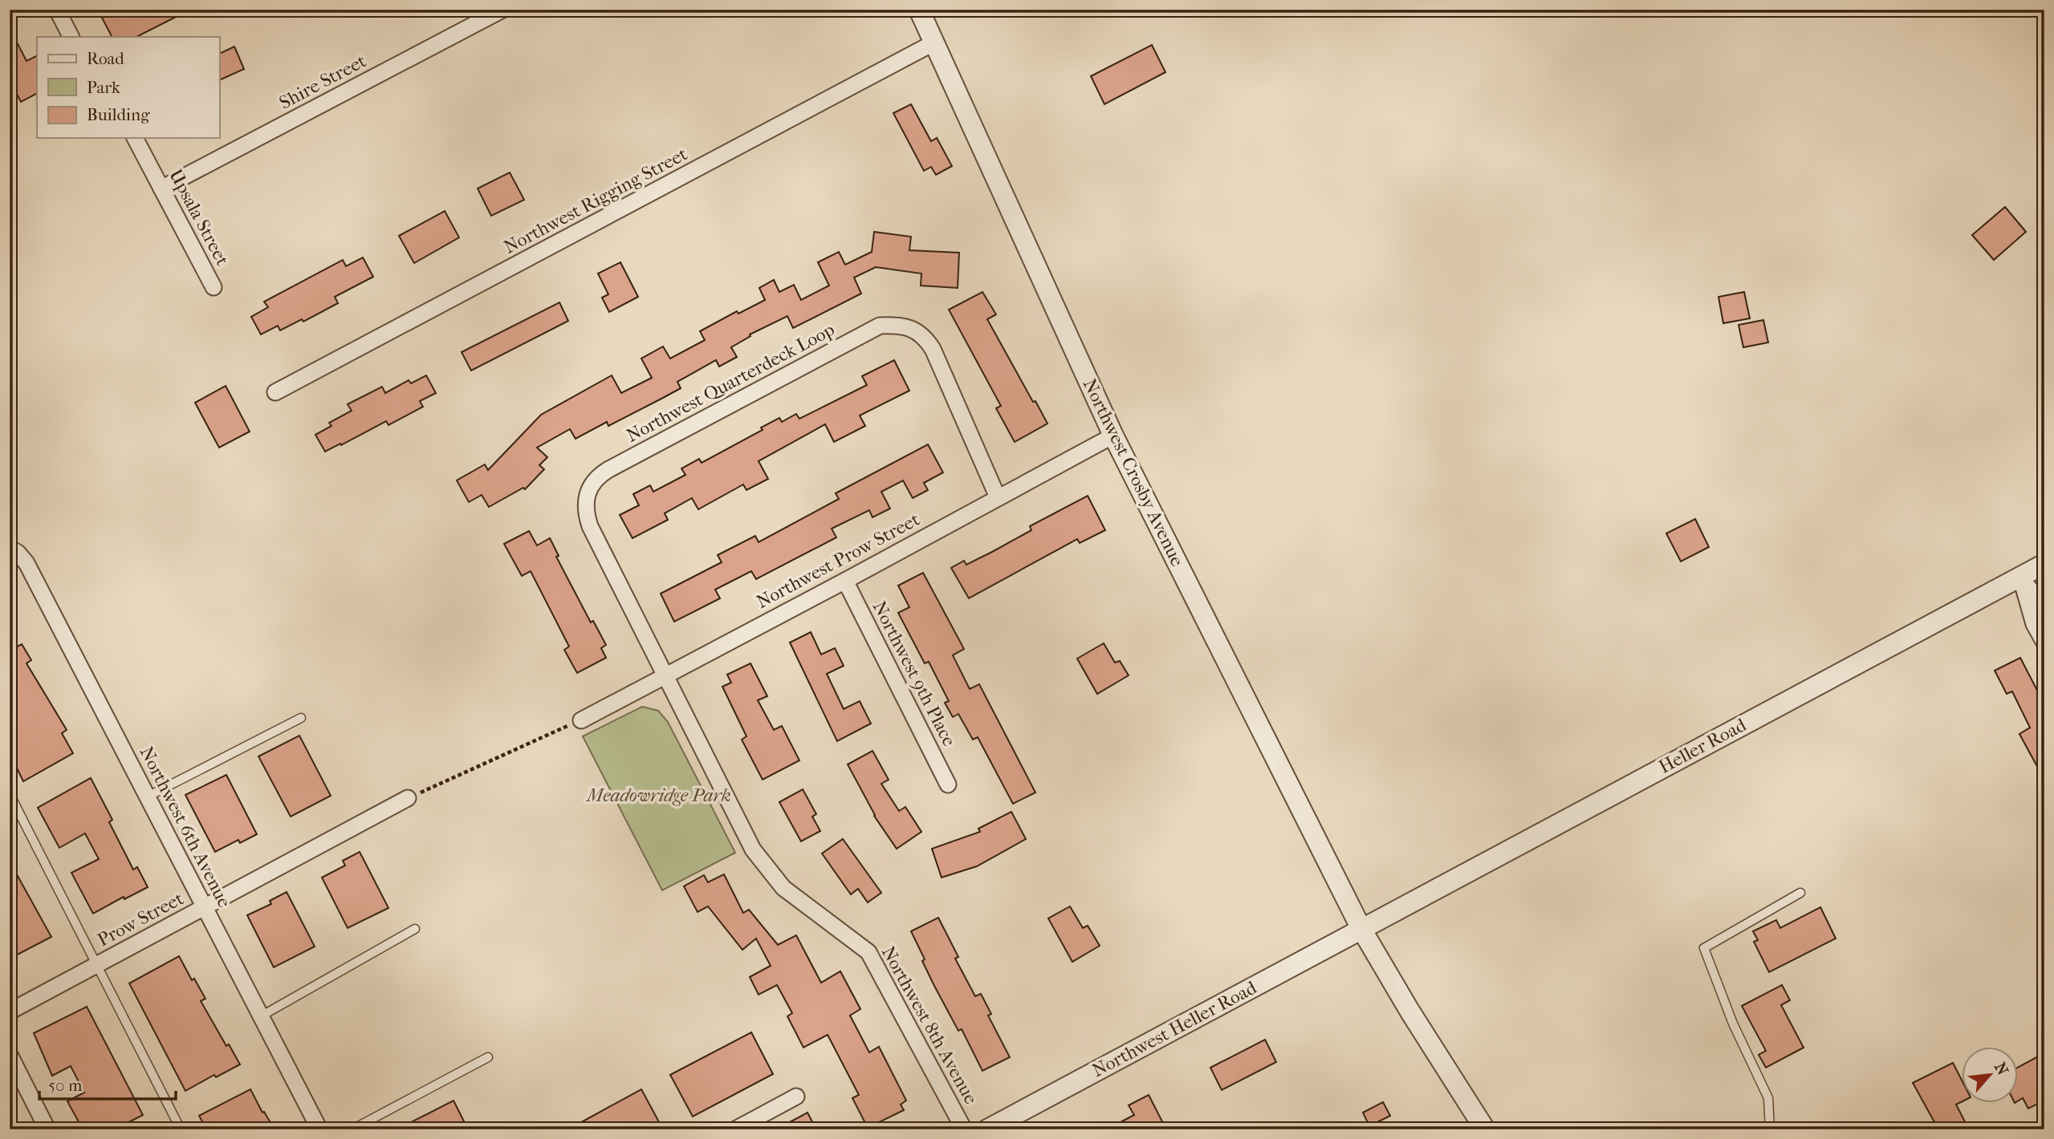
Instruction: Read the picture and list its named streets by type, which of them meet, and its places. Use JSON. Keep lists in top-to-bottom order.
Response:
{
  "streets": {
    "street": [
      "Shire Street",
      "Northwest Rigging Street",
      "Upsala Street",
      "Northwest Quarterdeck Loop",
      "Northwest Crosby Avenue",
      "Northwest Prow Street",
      "Northwest 9th Place",
      "Heller Road",
      "Northwest 6th Avenue",
      "Prow Street",
      "Northwest 8th Avenue",
      "Northwest Heller Road"
    ]
  },
  "crossings": [
    ["Shire Street", "Upsala Street"],
    ["Northwest Rigging Street", "Northwest Crosby Avenue"],
    ["Northwest Quarterdeck Loop", "Northwest Prow Street"],
    ["Northwest Quarterdeck Loop", "Northwest 8th Avenue"],
    ["Northwest Crosby Avenue", "Northwest Prow Street"],
    ["Northwest Crosby Avenue", "Heller Road"],
    ["Northwest Crosby Avenue", "Northwest Heller Road"],
    ["Northwest Prow Street", "Northwest 9th Place"],
    ["Northwest Prow Street", "Northwest 8th Avenue"],
    ["Heller Road", "Northwest Heller Road"],
    ["Northwest 6th Avenue", "Prow Street"]
  ],
  "parks": ["Meadowridge Park"],
  "legend": ["Road", "Park", "Building"],
  "scale_bar": "50 m",
  "north": "top right"
}
